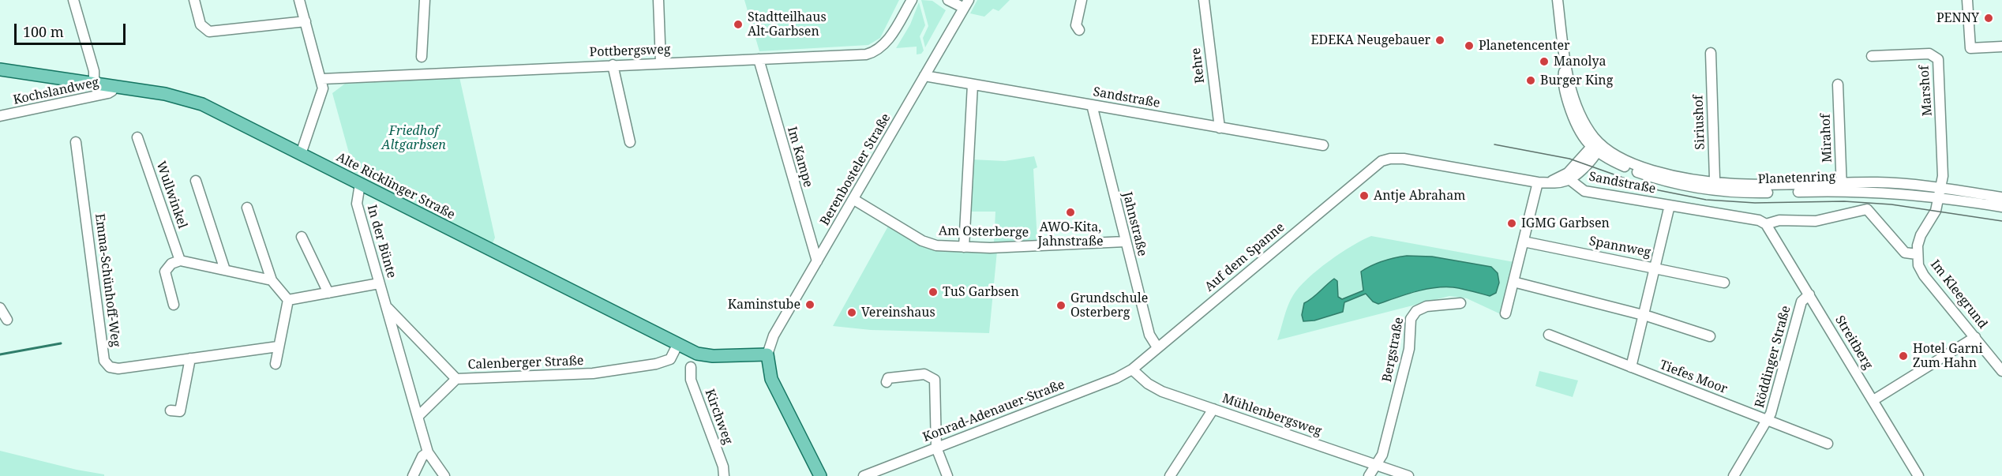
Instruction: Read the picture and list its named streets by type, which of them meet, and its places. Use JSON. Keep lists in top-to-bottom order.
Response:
{
  "streets": {
    "main road": ["Alte Ricklinger Straße"],
    "street": [
      "Pottbergsweg",
      "Rehre",
      "Marshof",
      "Kochslandweg",
      "Sandstraße",
      "Siriushof",
      "Mirahof",
      "Im Kampe",
      "Berenbosteler Straße",
      "Planetenring",
      "Wullwinkel",
      "Jahnstraße",
      "Am Osterberge",
      "In der Bünte",
      "Spannweg",
      "Auf dem Spanne",
      "Emma-Schünhoff-Weg",
      "Im Kleegrund",
      "Streitberg",
      "Bergstraße",
      "Röddinger Straße",
      "Calenberger Straße",
      "Tiefes Moor",
      "Konrad-Adenauer-Straße",
      "Mühlenbergsweg",
      "Kirchweg"
    ]
  },
  "crossings": [
    ["Pottbergsweg", "Im Kampe"],
    ["Rehre", "Sandstraße"],
    ["Marshof", "Planetenring"],
    ["Marshof", "Im Kleegrund"],
    ["Kochslandweg", "Alte Ricklinger Straße"],
    ["Sandstraße", "Berenbosteler Straße"],
    ["Sandstraße", "Jahnstraße"],
    ["Sandstraße", "Spannweg"],
    ["Sandstraße", "Auf dem Spanne"],
    ["Sandstraße", "Im Kleegrund"],
    ["Sandstraße", "Streitberg"],
    ["Siriushof", "Planetenring"],
    ["Mirahof", "Planetenring"],
    ["Im Kampe", "Berenbosteler Straße"],
    ["Berenbosteler Straße", "Alte Ricklinger Straße"],
    ["Berenbosteler Straße", "Am Osterberge"],
    ["Planetenring", "Im Kleegrund"],
    ["Alte Ricklinger Straße", "In der Bünte"],
    ["Alte Ricklinger Straße", "Calenberger Straße"],
    ["Jahnstraße", "Am Osterberge"],
    ["Jahnstraße", "Auf dem Spanne"],
    ["In der Bünte", "Calenberger Straße"],
    ["Spannweg", "Tiefes Moor"],
    ["Auf dem Spanne", "Konrad-Adenauer-Straße"],
    ["Auf dem Spanne", "Mühlenbergsweg"],
    ["Streitberg", "Röddinger Straße"],
    ["Bergstraße", "Mühlenbergsweg"],
    ["Röddinger Straße", "Tiefes Moor"],
    ["Konrad-Adenauer-Straße", "Mühlenbergsweg"]
  ],
  "parks": ["Friedhof Altgarbsen"],
  "places": [
    "PENNY",
    "Stadtteilhaus Alt-Garbsen",
    "EDEKA Neugebauer",
    "Planetencenter",
    "Manolya",
    "Burger King",
    "Antje Abraham",
    "AWO-Kita, Jahnstraße",
    "IGMG Garbsen",
    "TuS Garbsen",
    "Kaminstube",
    "Grundschule Osterberg",
    "Vereinshaus",
    "Hotel Garni Zum Hahn"
  ],
  "scale_bar": "100 m"
}
